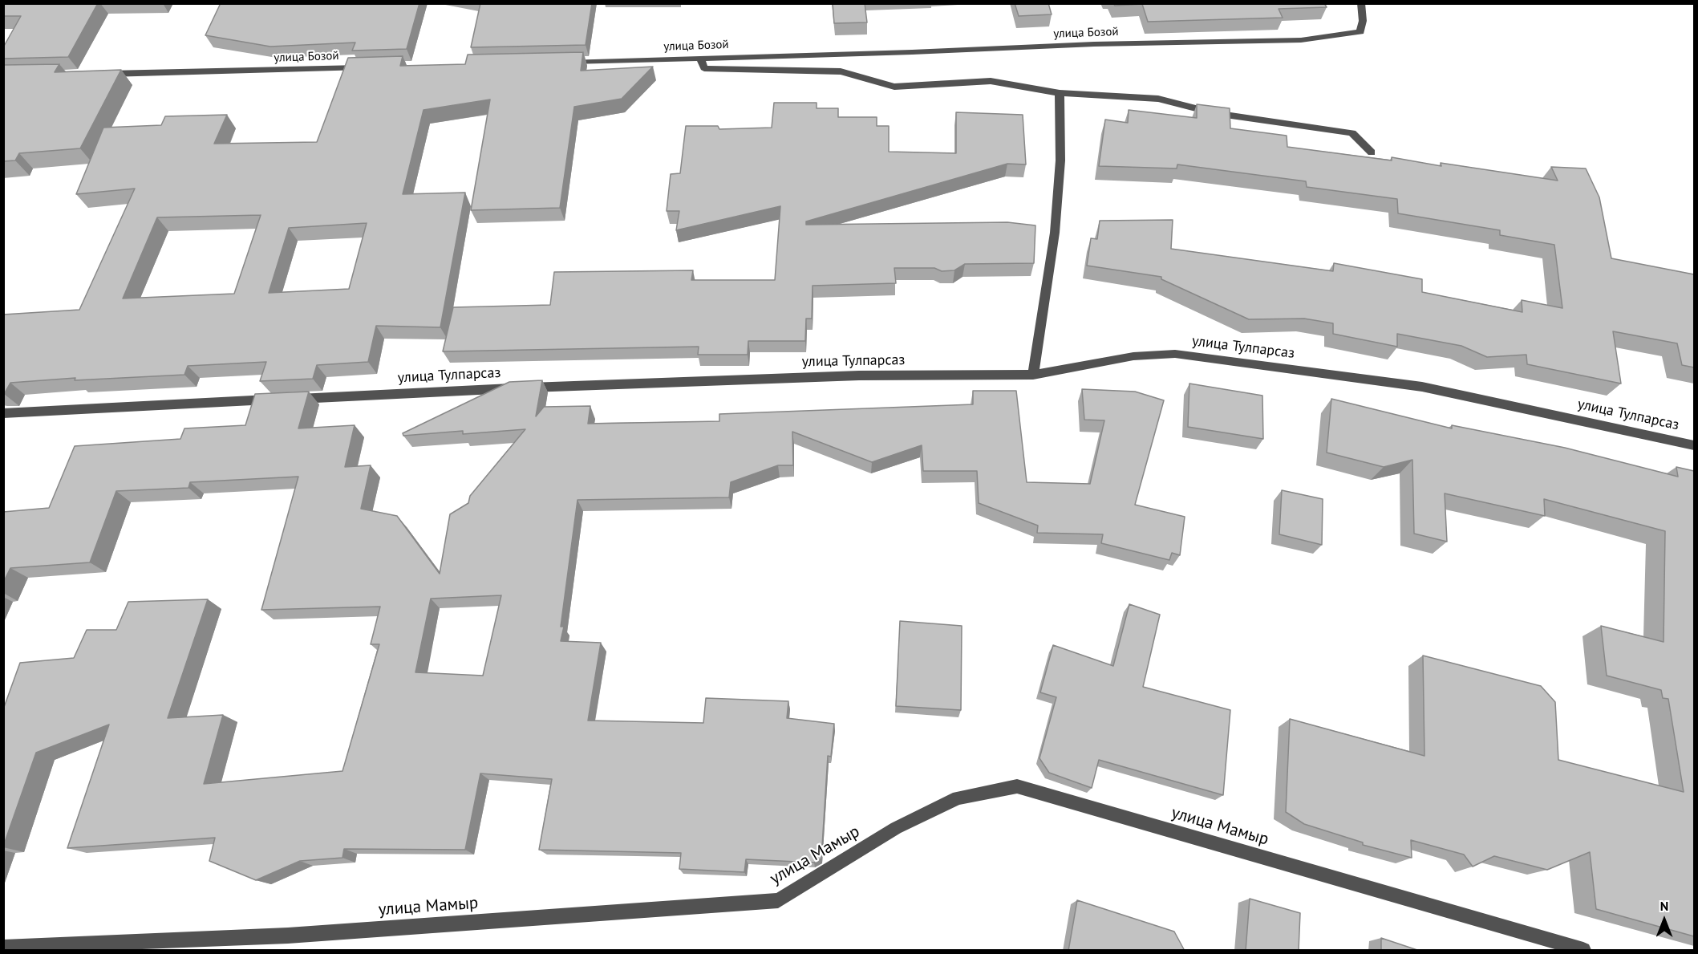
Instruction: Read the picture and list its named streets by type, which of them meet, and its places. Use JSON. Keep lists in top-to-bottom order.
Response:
{
  "streets": {
    "street": ["улица Бозой", "улица Тулпарсаз", "улица Мамыр"]
  },
  "north": "top"
}
